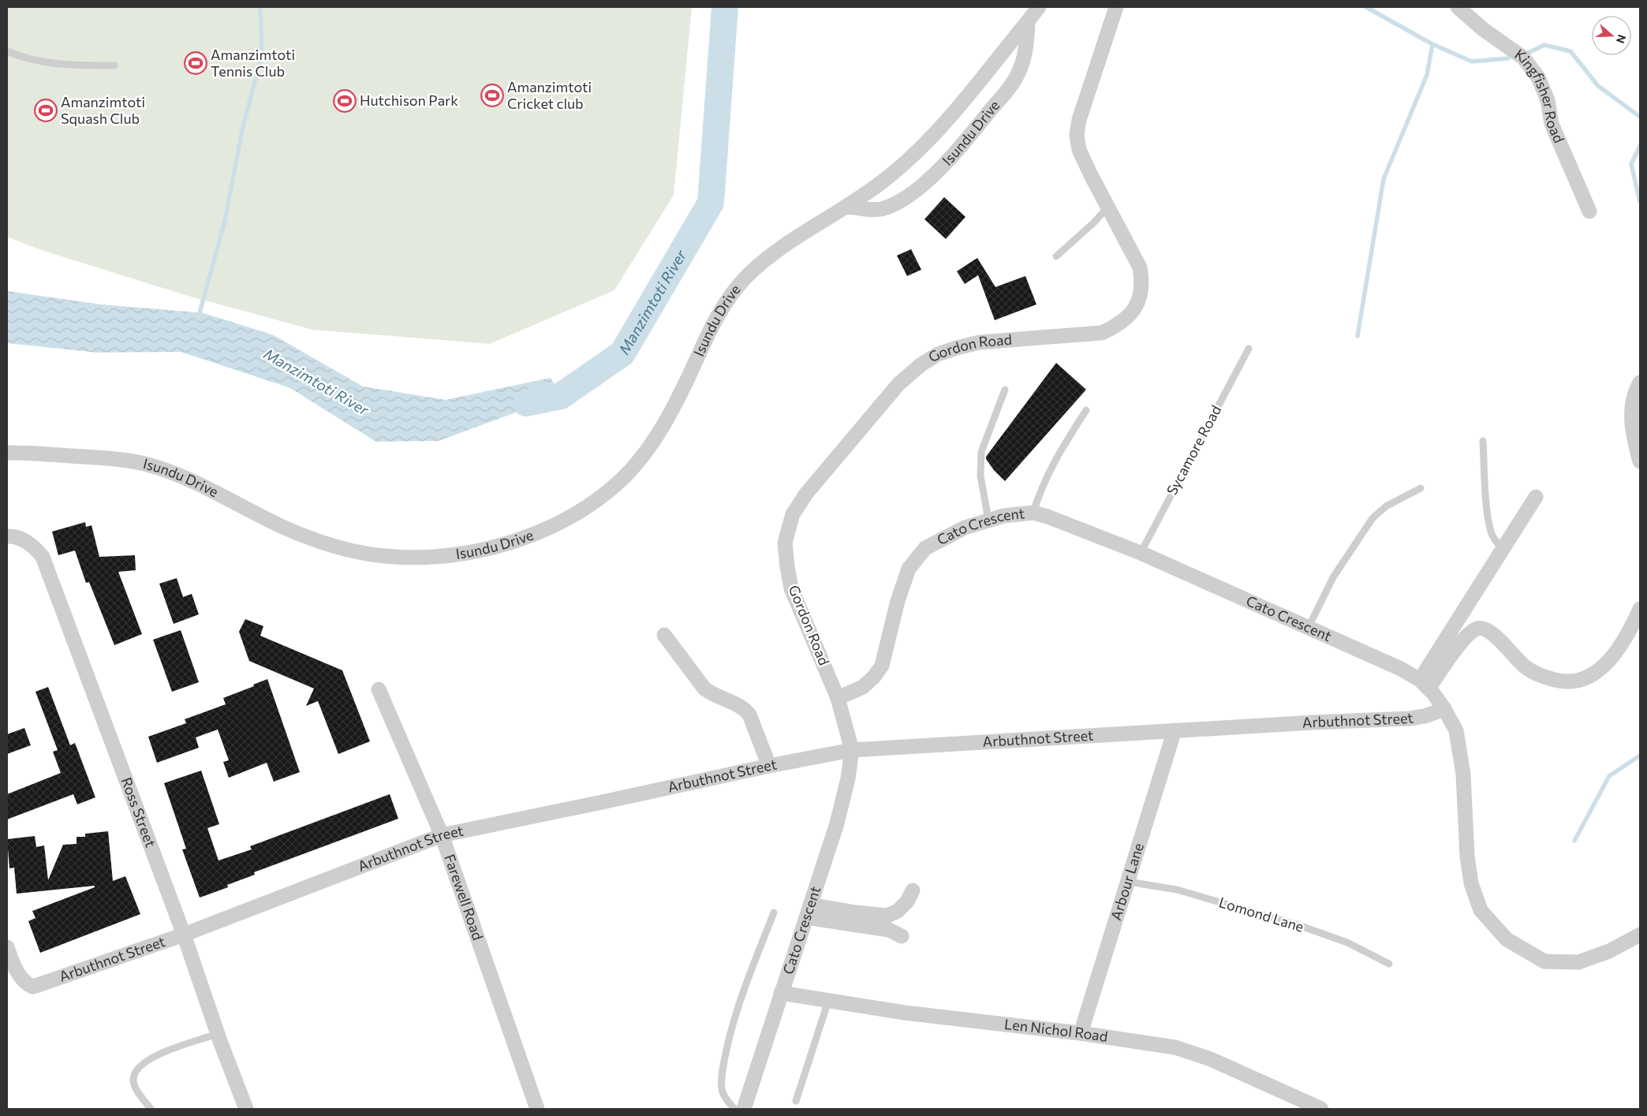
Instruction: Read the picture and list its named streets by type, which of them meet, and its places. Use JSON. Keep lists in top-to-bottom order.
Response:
{
  "streets": {
    "street": [
      "Kingfisher Road",
      "Isundu Drive",
      "Gordon Road",
      "Cato Crescent",
      "Arbuthnot Street",
      "Ross Street",
      "Arbour Lane",
      "Farewell Road",
      "Len Nichol Road"
    ],
    "lane": ["Sycamore Road", "Lomond Lane"]
  },
  "crossings": [
    ["Gordon Road", "Cato Crescent"],
    ["Gordon Road", "Arbuthnot Street"],
    ["Sycamore Road", "Cato Crescent"],
    ["Cato Crescent", "Arbuthnot Street"],
    ["Cato Crescent", "Len Nichol Road"],
    ["Arbuthnot Street", "Ross Street"],
    ["Arbuthnot Street", "Arbour Lane"],
    ["Arbuthnot Street", "Farewell Road"],
    ["Arbour Lane", "Lomond Lane"],
    ["Arbour Lane", "Len Nichol Road"]
  ],
  "water": ["Manzimtoti River"],
  "places": {
    "sports": [
      "Amanzimtoti Tennis Club",
      "Amanzimtoti Cricket club",
      "Hutchison Park",
      "Amanzimtoti Squash Club"
    ]
  },
  "north": "right"
}
